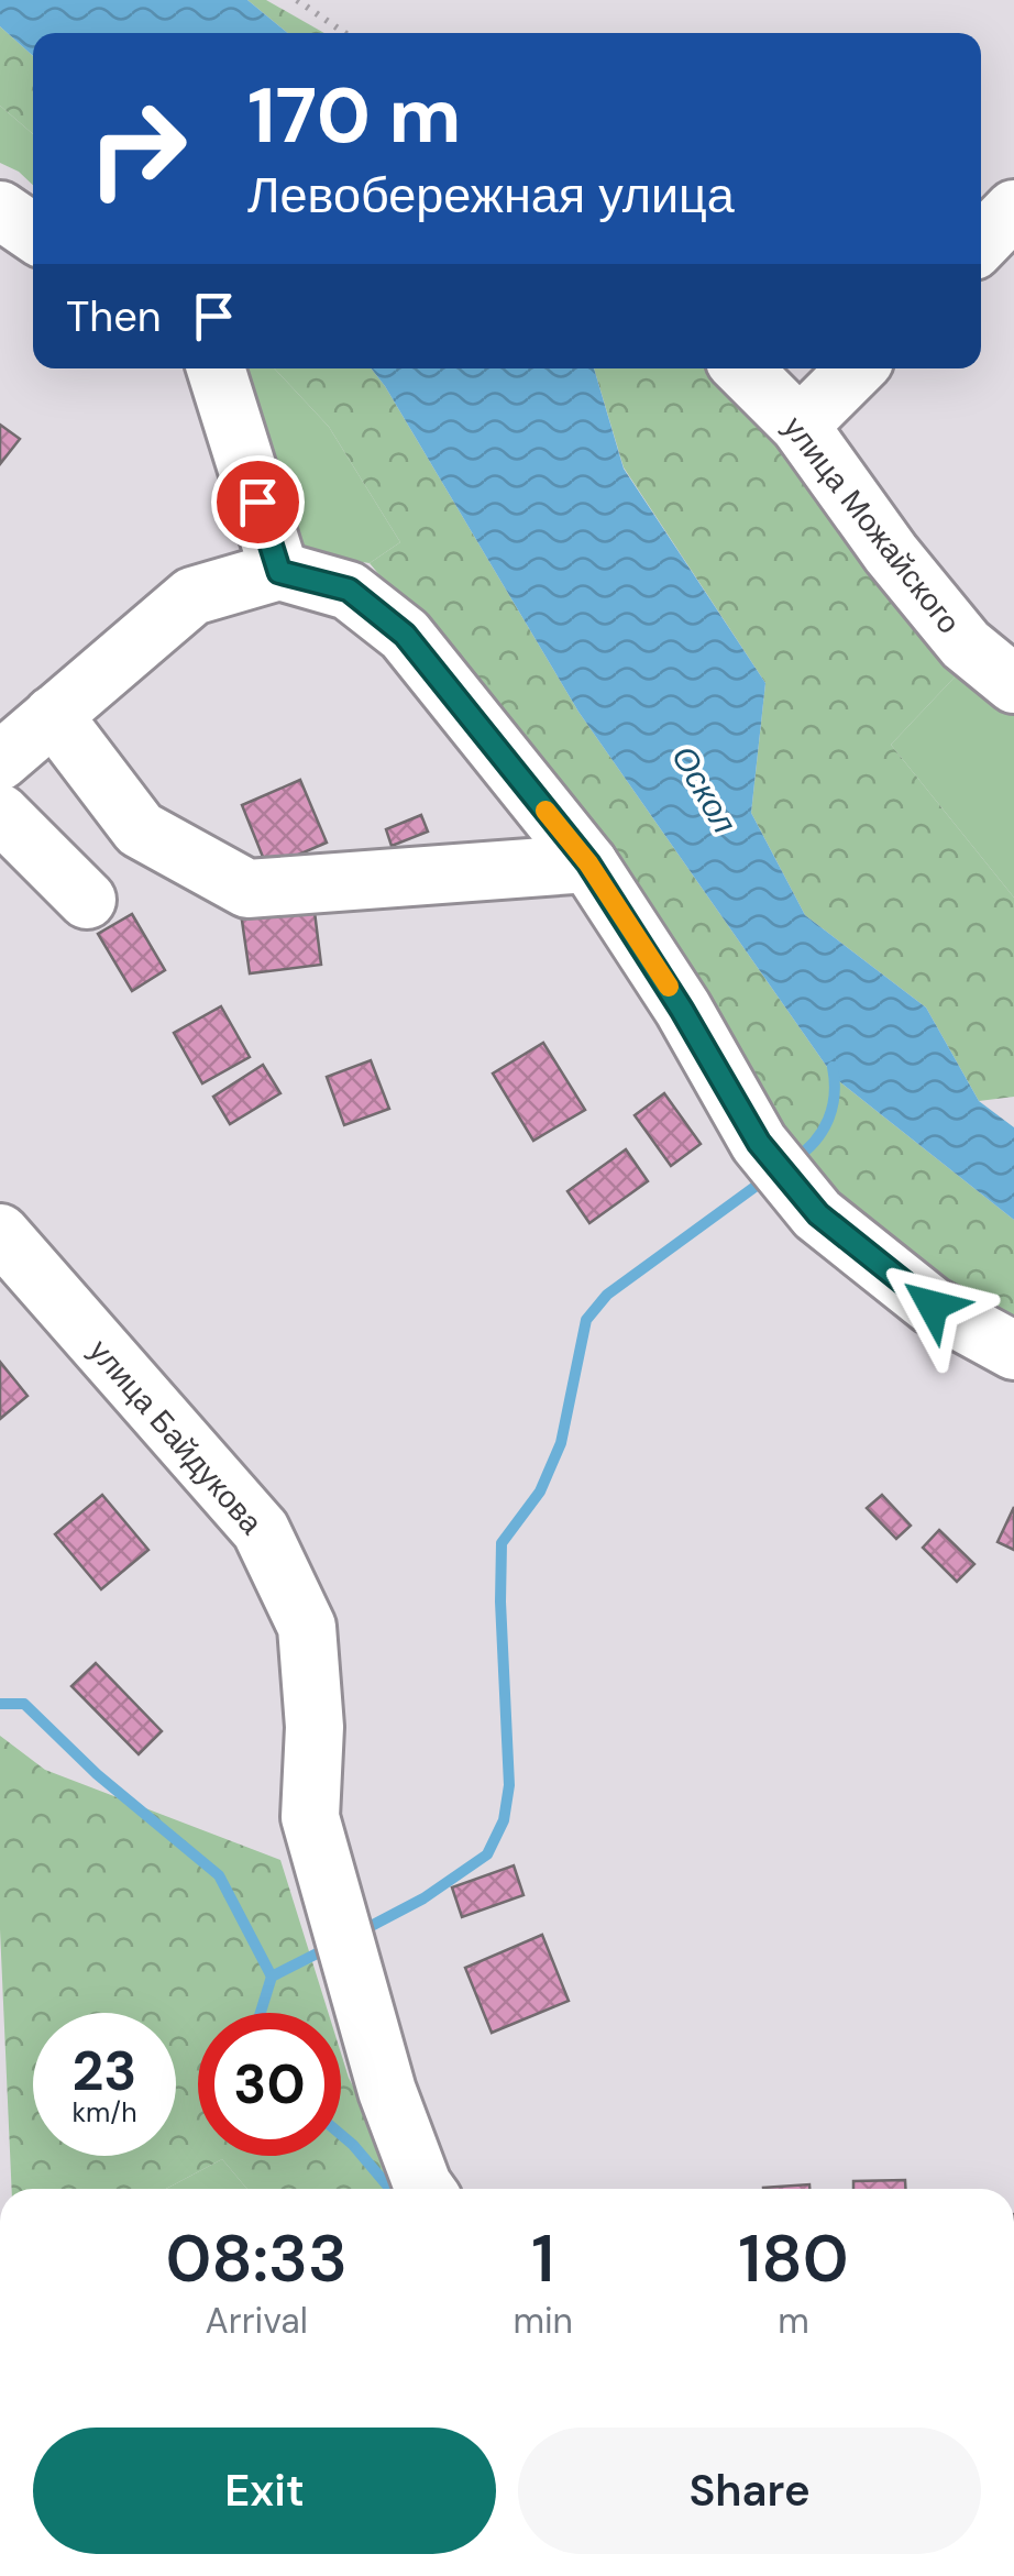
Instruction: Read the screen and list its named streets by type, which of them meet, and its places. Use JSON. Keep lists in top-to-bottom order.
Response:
{
  "streets": {
    "street": ["улица Можайского", "улица Байдукова"]
  },
  "water": ["Оскол"],
  "page": {
    "turn": ["170 m", "Левобережная улица"],
    "then": "Then",
    "speed": "23 km/h",
    "limit": "30",
    "eta": [
      "08:33",
      "Arrival",
      "1",
      "min",
      "180",
      "m"
    ],
    "buttons": ["Exit", "Share"]
  }
}
